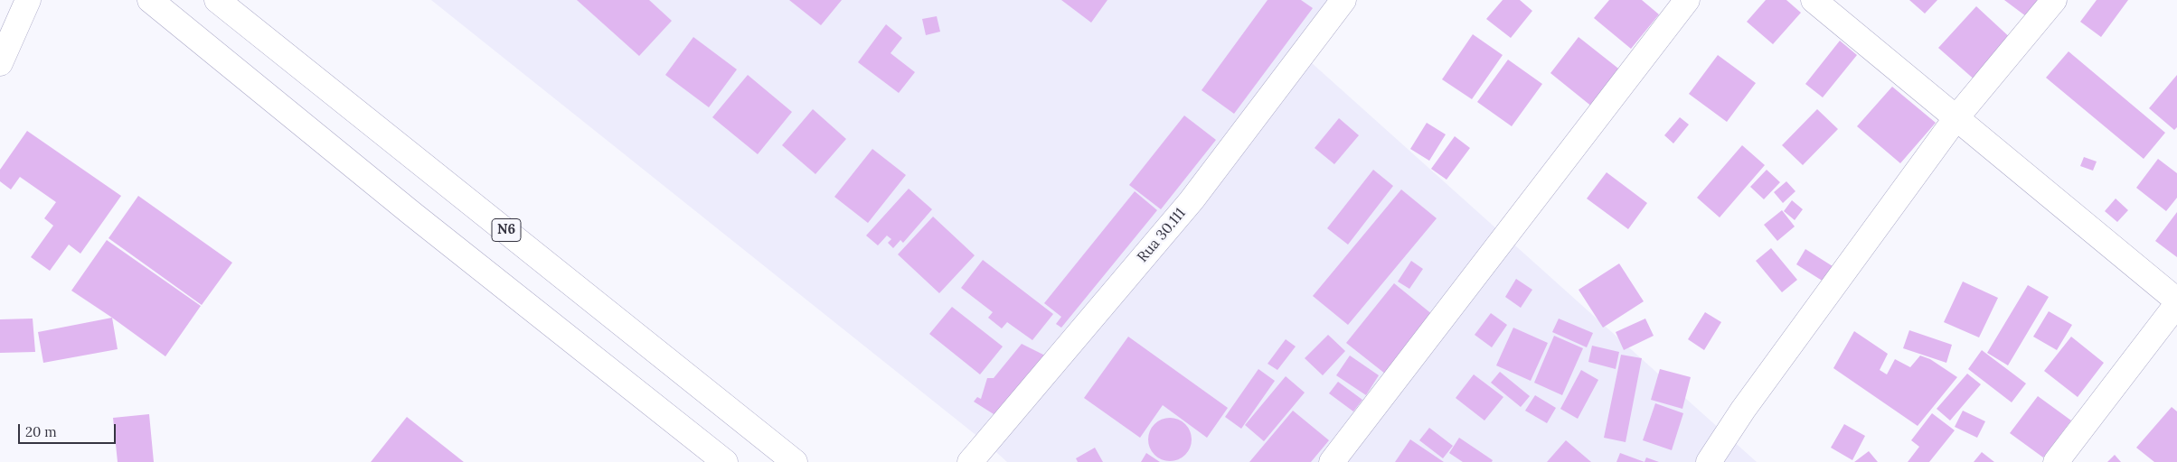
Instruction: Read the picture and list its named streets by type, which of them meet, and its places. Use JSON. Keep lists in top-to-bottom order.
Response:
{
  "streets": {
    "main road": ["N6", "Rua 30.111"]
  },
  "scale_bar": "20 m"
}
